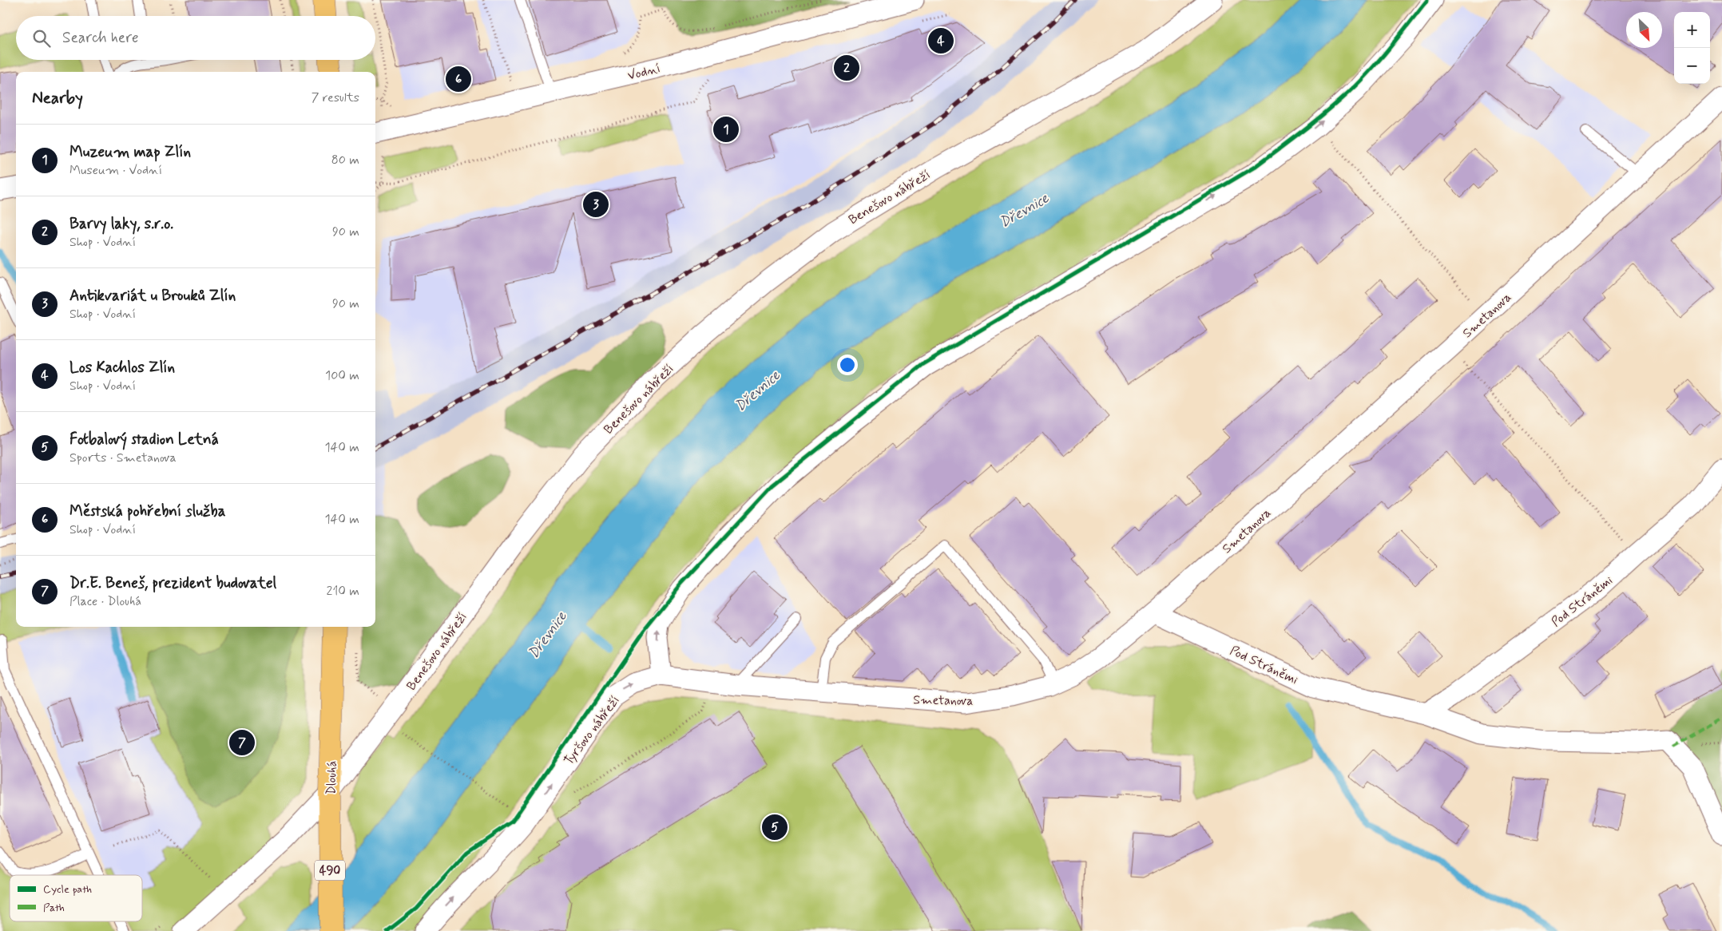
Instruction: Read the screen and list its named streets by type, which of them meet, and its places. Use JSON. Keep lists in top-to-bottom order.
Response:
{
  "streets": {
    "main road": ["Dlouhá", "490"],
    "street": [
      "Vodní",
      "Benešovo nábřeží",
      "Smetanova",
      "Pod Stráněmi",
      "Tyršovo nábřeží"
    ]
  },
  "crossings": [
    ["Benešovo nábřeží", "Dlouhá"],
    ["Smetanova", "Pod Stráněmi"],
    ["Smetanova", "Tyršovo nábřeží"]
  ],
  "one_way": ["Tyršovo nábřeží"],
  "water": ["Dřevnice"],
  "legend": ["Cycle path", "Path"],
  "north": "bottom right",
  "page": {
    "map_buttons": ["+", "−"],
    "search": "Search here",
    "pins": [
      "4",
      "2",
      "6",
      "1",
      "3",
      "7",
      "5"
    ],
    "heading": ["Nearby", "7 results"],
    "list": [
      {
        "mark": "1",
        "name": "Muzeum map Zlín",
        "note": "Museum · Vodní",
        "value": "80 m"
      },
      {
        "mark": "2",
        "name": "Barvy laky, s.r.o.",
        "note": "Shop · Vodní",
        "value": "90 m"
      },
      {
        "mark": "3",
        "name": "Antikvariát u Brouků Zlín",
        "note": "Shop · Vodní",
        "value": "90 m"
      },
      {
        "mark": "4",
        "name": "Los Kachlos Zlín",
        "note": "Shop · Vodní",
        "value": "100 m"
      },
      {
        "mark": "5",
        "name": "Fotbalový stadion Letná",
        "note": "Sports · Smetanova",
        "value": "140 m"
      },
      {
        "mark": "6",
        "name": "Městská pohřební služba",
        "note": "Shop · Vodní",
        "value": "140 m"
      },
      {
        "mark": "7",
        "name": "Dr.E. Beneš, prezident budovatel",
        "note": "Place · Dlouhá",
        "value": "210 m"
      }
    ]
  }
}
